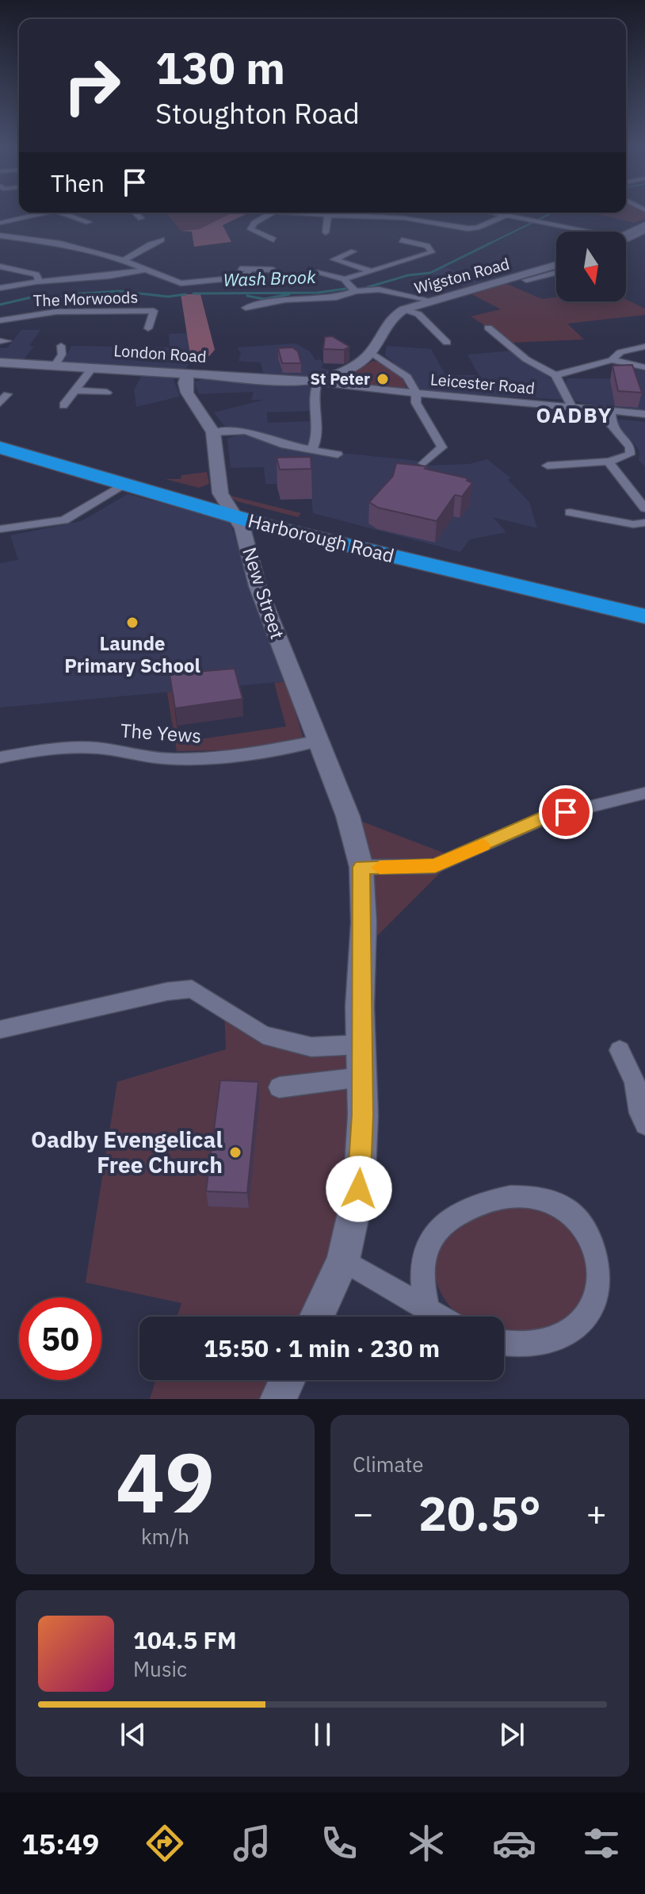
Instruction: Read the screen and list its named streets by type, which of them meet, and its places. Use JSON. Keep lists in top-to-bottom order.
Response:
{
  "streets": {
    "highway": ["Harborough Road"],
    "main road": ["Wigston Road", "London Road", "New Street"],
    "street": ["The Morwoods", "Leicester Road", "The Yews"]
  },
  "crossings": [
    ["Wigston Road", "London Road"],
    ["Wigston Road", "Leicester Road"],
    ["London Road", "Leicester Road"],
    ["London Road", "New Street"],
    ["Harborough Road", "New Street"],
    ["New Street", "The Yews"]
  ],
  "districts": ["OADBY"],
  "water": ["Wash Brook"],
  "places": ["St Peter", "Launde Primary School", "Oadby Evengelical Free Church"],
  "north": "bottom",
  "page": {
    "turn": ["130 m", "Stoughton Road"],
    "then": "Then",
    "limit": "50",
    "trip": "15:50 · 1 min · 230 m",
    "tile": [
      ["49", "km/h"],
      "Climate"
    ],
    "heat": ["−", "20.5°", "+"],
    "song": ["104.5 FM", "Music"],
    "tabs": "15:49"
  }
}
